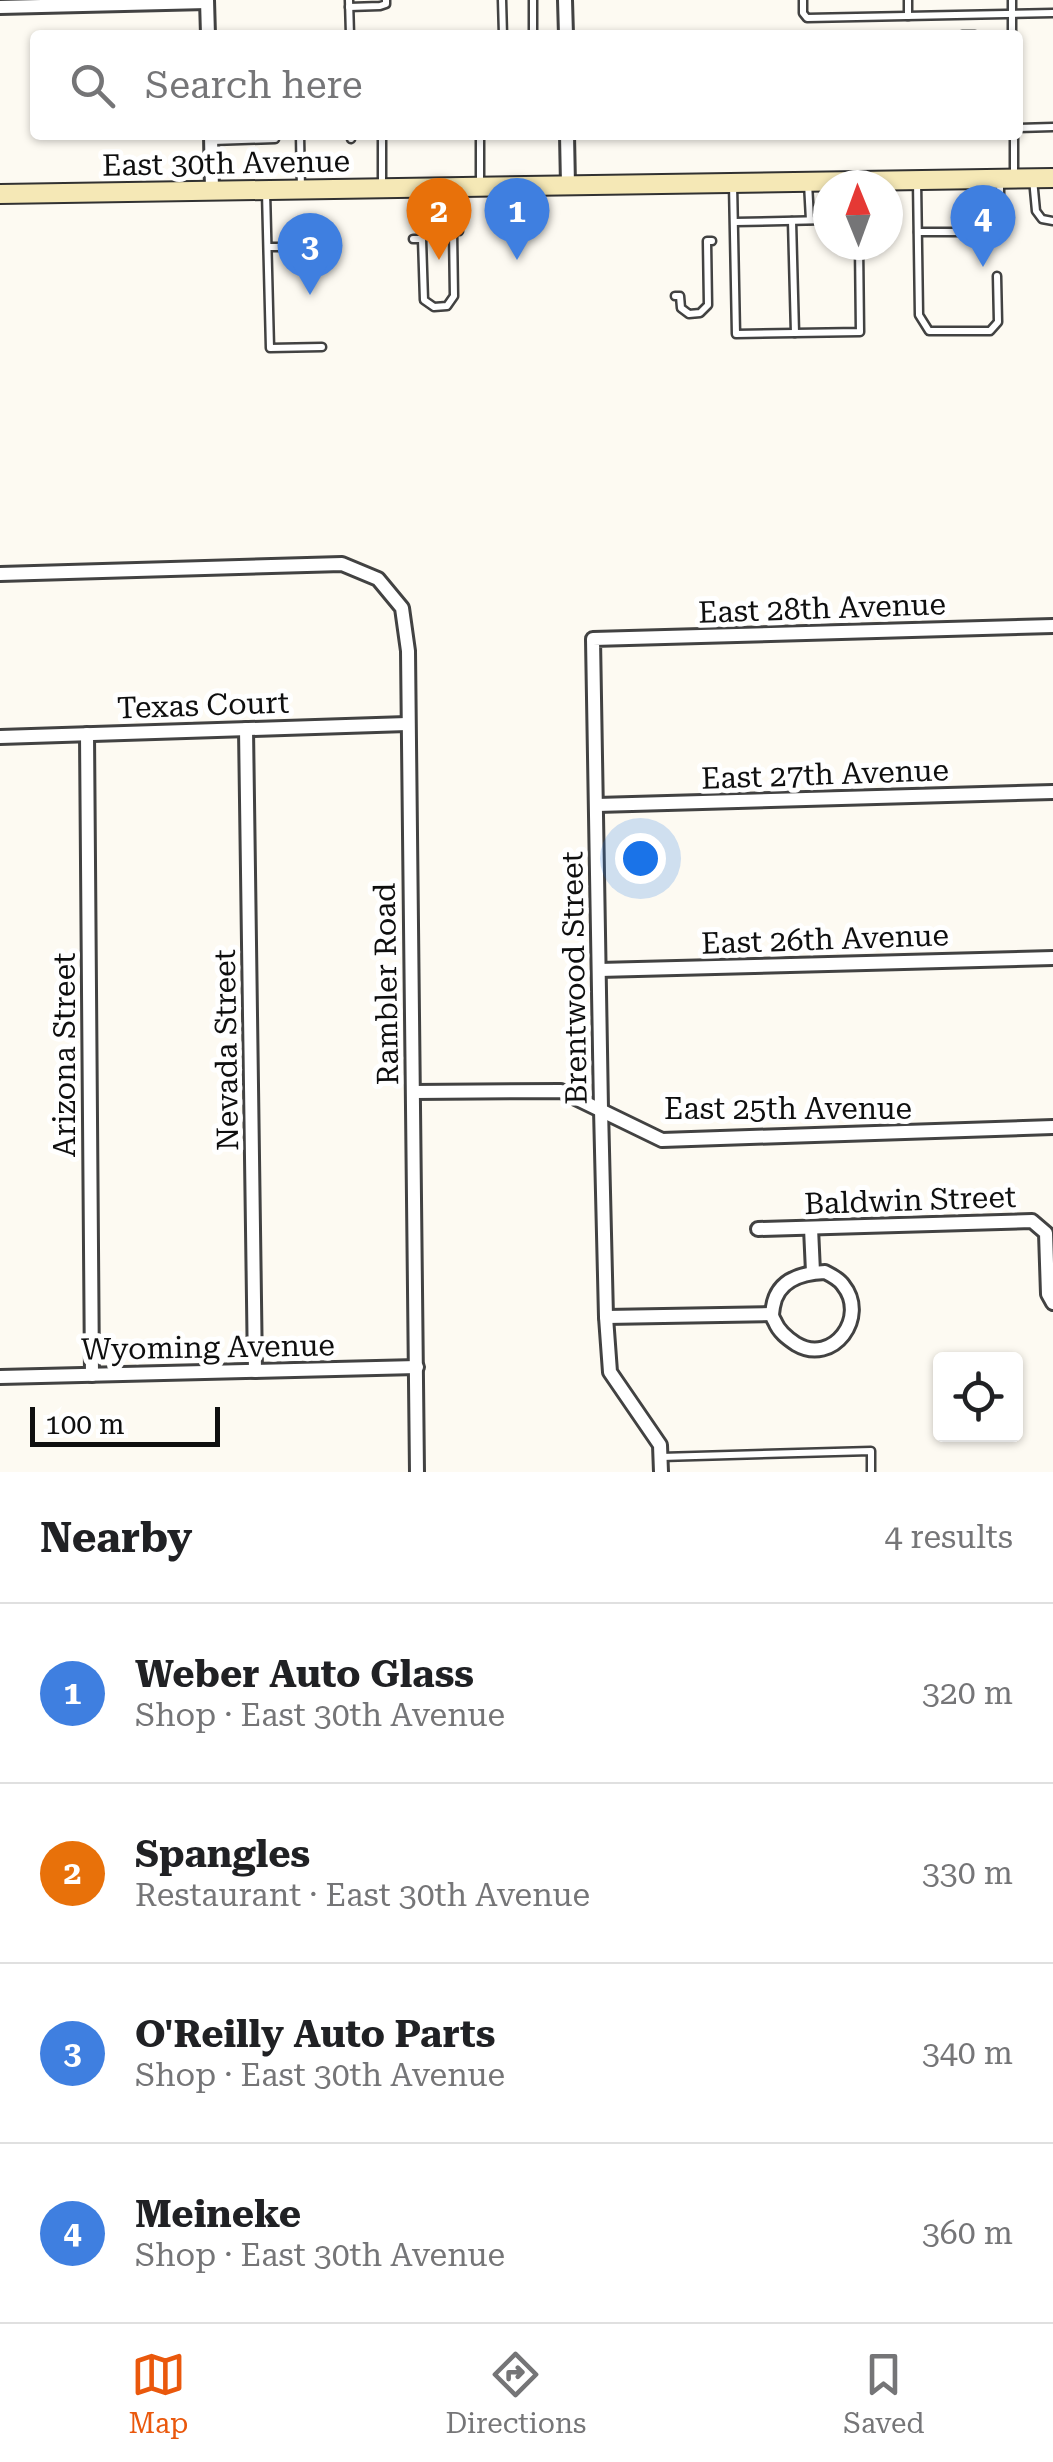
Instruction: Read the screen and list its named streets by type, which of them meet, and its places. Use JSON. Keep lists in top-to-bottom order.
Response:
{
  "streets": {
    "main road": ["East 30th Avenue"],
    "street": [
      "East 28th Avenue",
      "Texas Court",
      "East 27th Avenue",
      "East 26th Avenue",
      "Brentwood Street",
      "Rambler Road",
      "Nevada Street",
      "Arizona Street",
      "East 25th Avenue",
      "Baldwin Street",
      "Wyoming Avenue"
    ]
  },
  "crossings": [
    ["East 28th Avenue", "Brentwood Street"],
    ["Texas Court", "Rambler Road"],
    ["Texas Court", "Nevada Street"],
    ["Texas Court", "Arizona Street"],
    ["East 27th Avenue", "Brentwood Street"],
    ["East 26th Avenue", "Brentwood Street"],
    ["Brentwood Street", "East 25th Avenue"],
    ["Rambler Road", "East 25th Avenue"],
    ["Rambler Road", "Wyoming Avenue"],
    ["Nevada Street", "Wyoming Avenue"],
    ["Arizona Street", "Wyoming Avenue"]
  ],
  "scale_bar": "100 m",
  "north": "top",
  "page": {
    "search": "Search here",
    "pins": [
      "1",
      "2",
      "4",
      "3"
    ],
    "scale": "100 m",
    "heading": ["Nearby", "4 results"],
    "list": [
      {
        "mark": "1",
        "name": "Weber Auto Glass",
        "note": "Shop · East 30th Avenue",
        "value": "320 m"
      },
      {
        "mark": "2",
        "name": "Spangles",
        "note": "Restaurant · East 30th Avenue",
        "value": "330 m"
      },
      {
        "mark": "3",
        "name": "O'Reilly Auto Parts",
        "note": "Shop · East 30th Avenue",
        "value": "340 m"
      },
      {
        "mark": "4",
        "name": "Meineke",
        "note": "Shop · East 30th Avenue",
        "value": "360 m"
      }
    ],
    "nav": ["Map", "Directions", "Saved"]
  }
}
